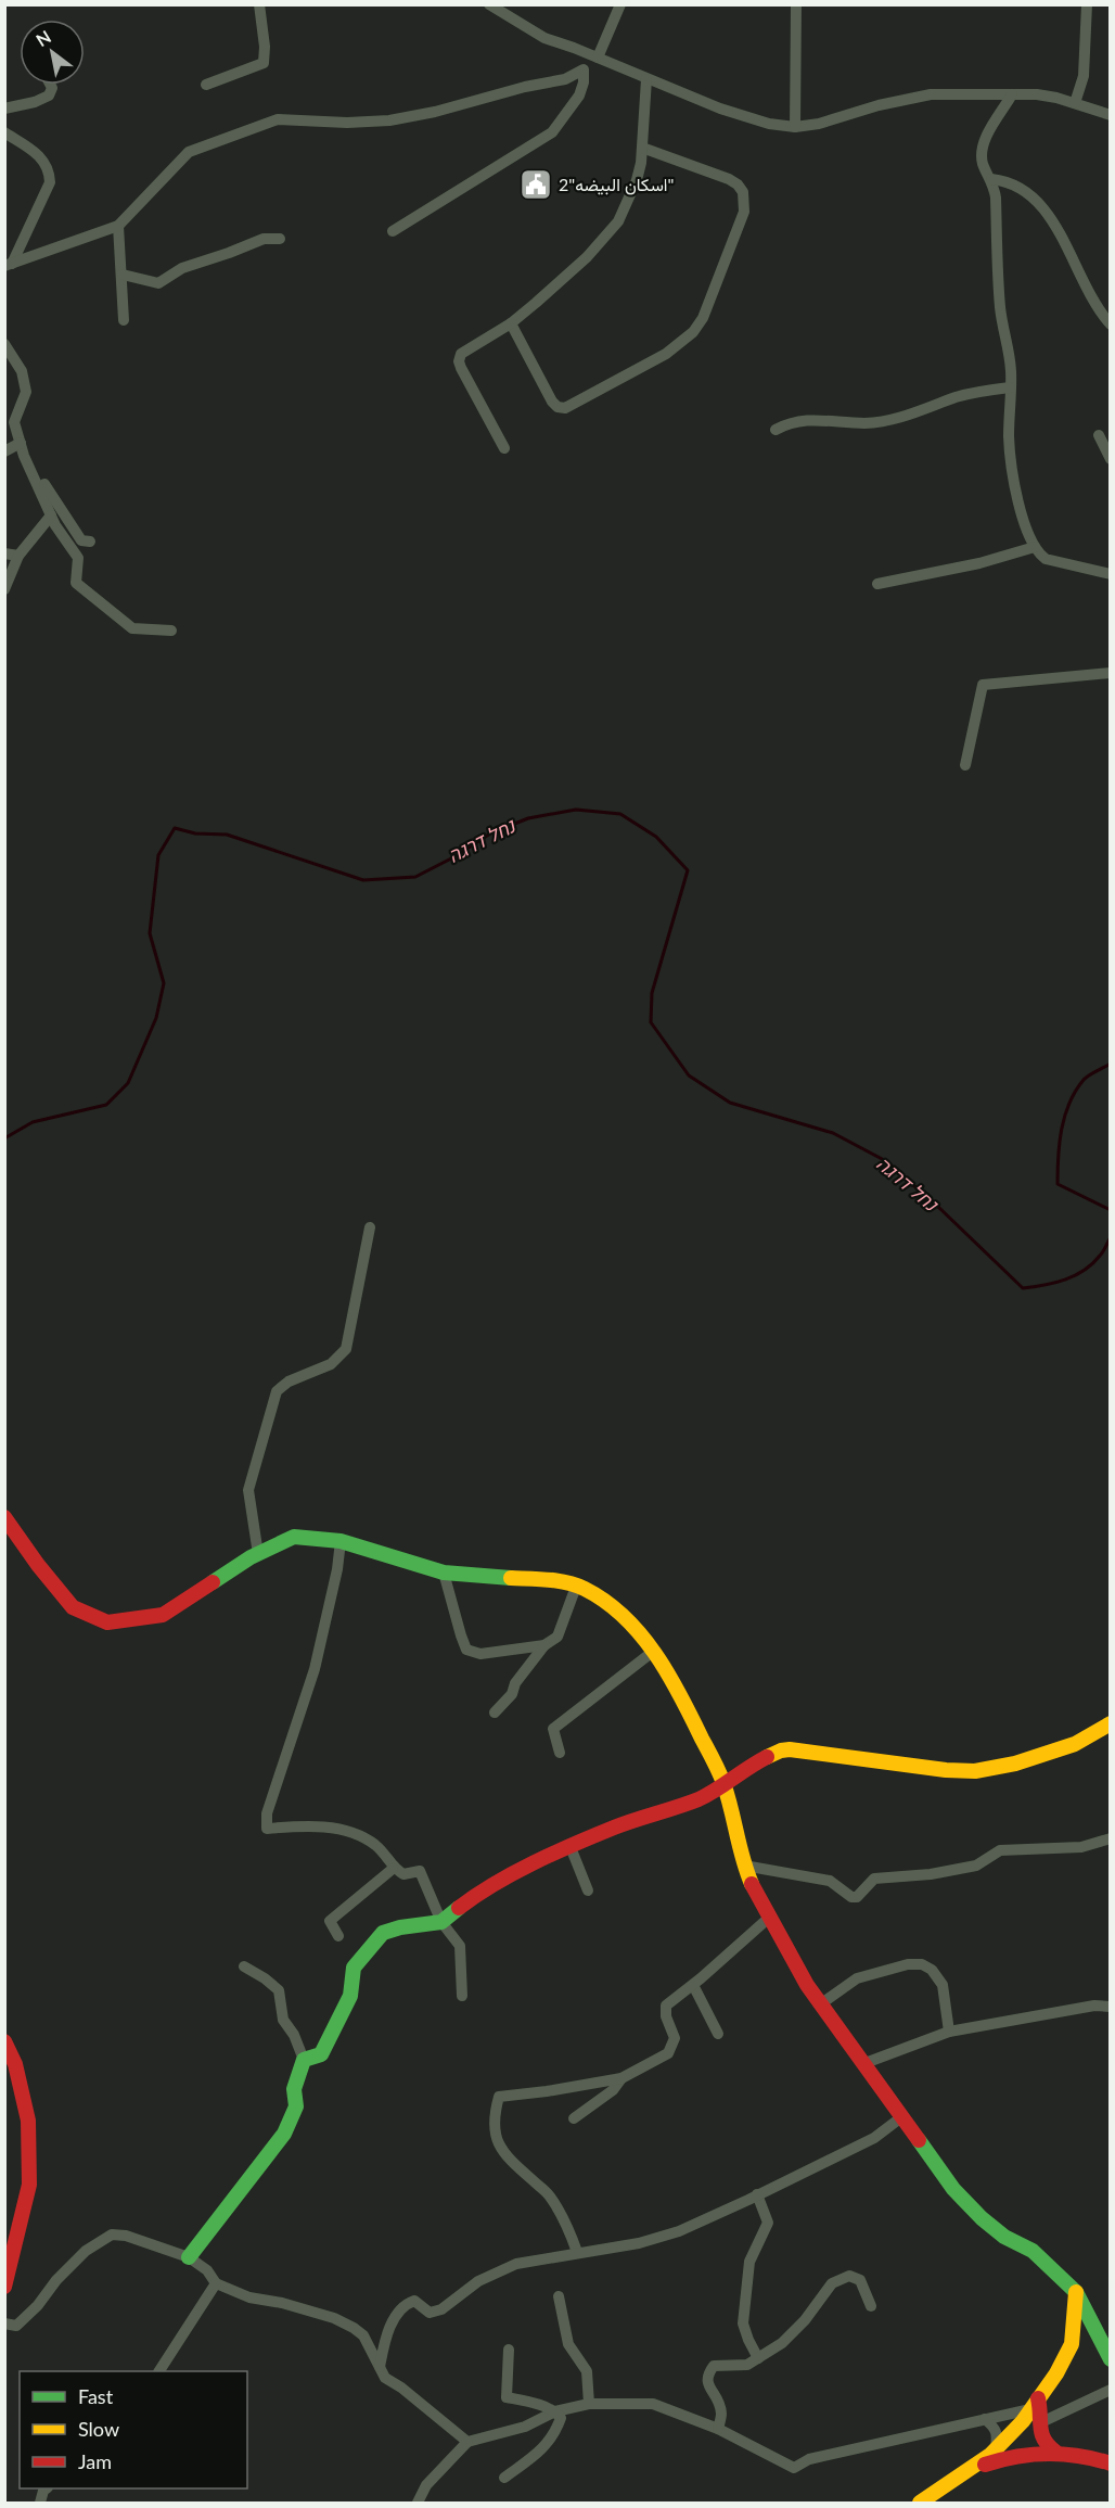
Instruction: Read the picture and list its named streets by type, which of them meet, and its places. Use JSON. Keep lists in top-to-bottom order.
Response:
{
  "water": ["נחל דרגה"],
  "places": {
    "public building": ["اسكان البيضه\"2\""]
  },
  "legend": ["Fast", "Slow", "Jam"],
  "north": "top left"
}
